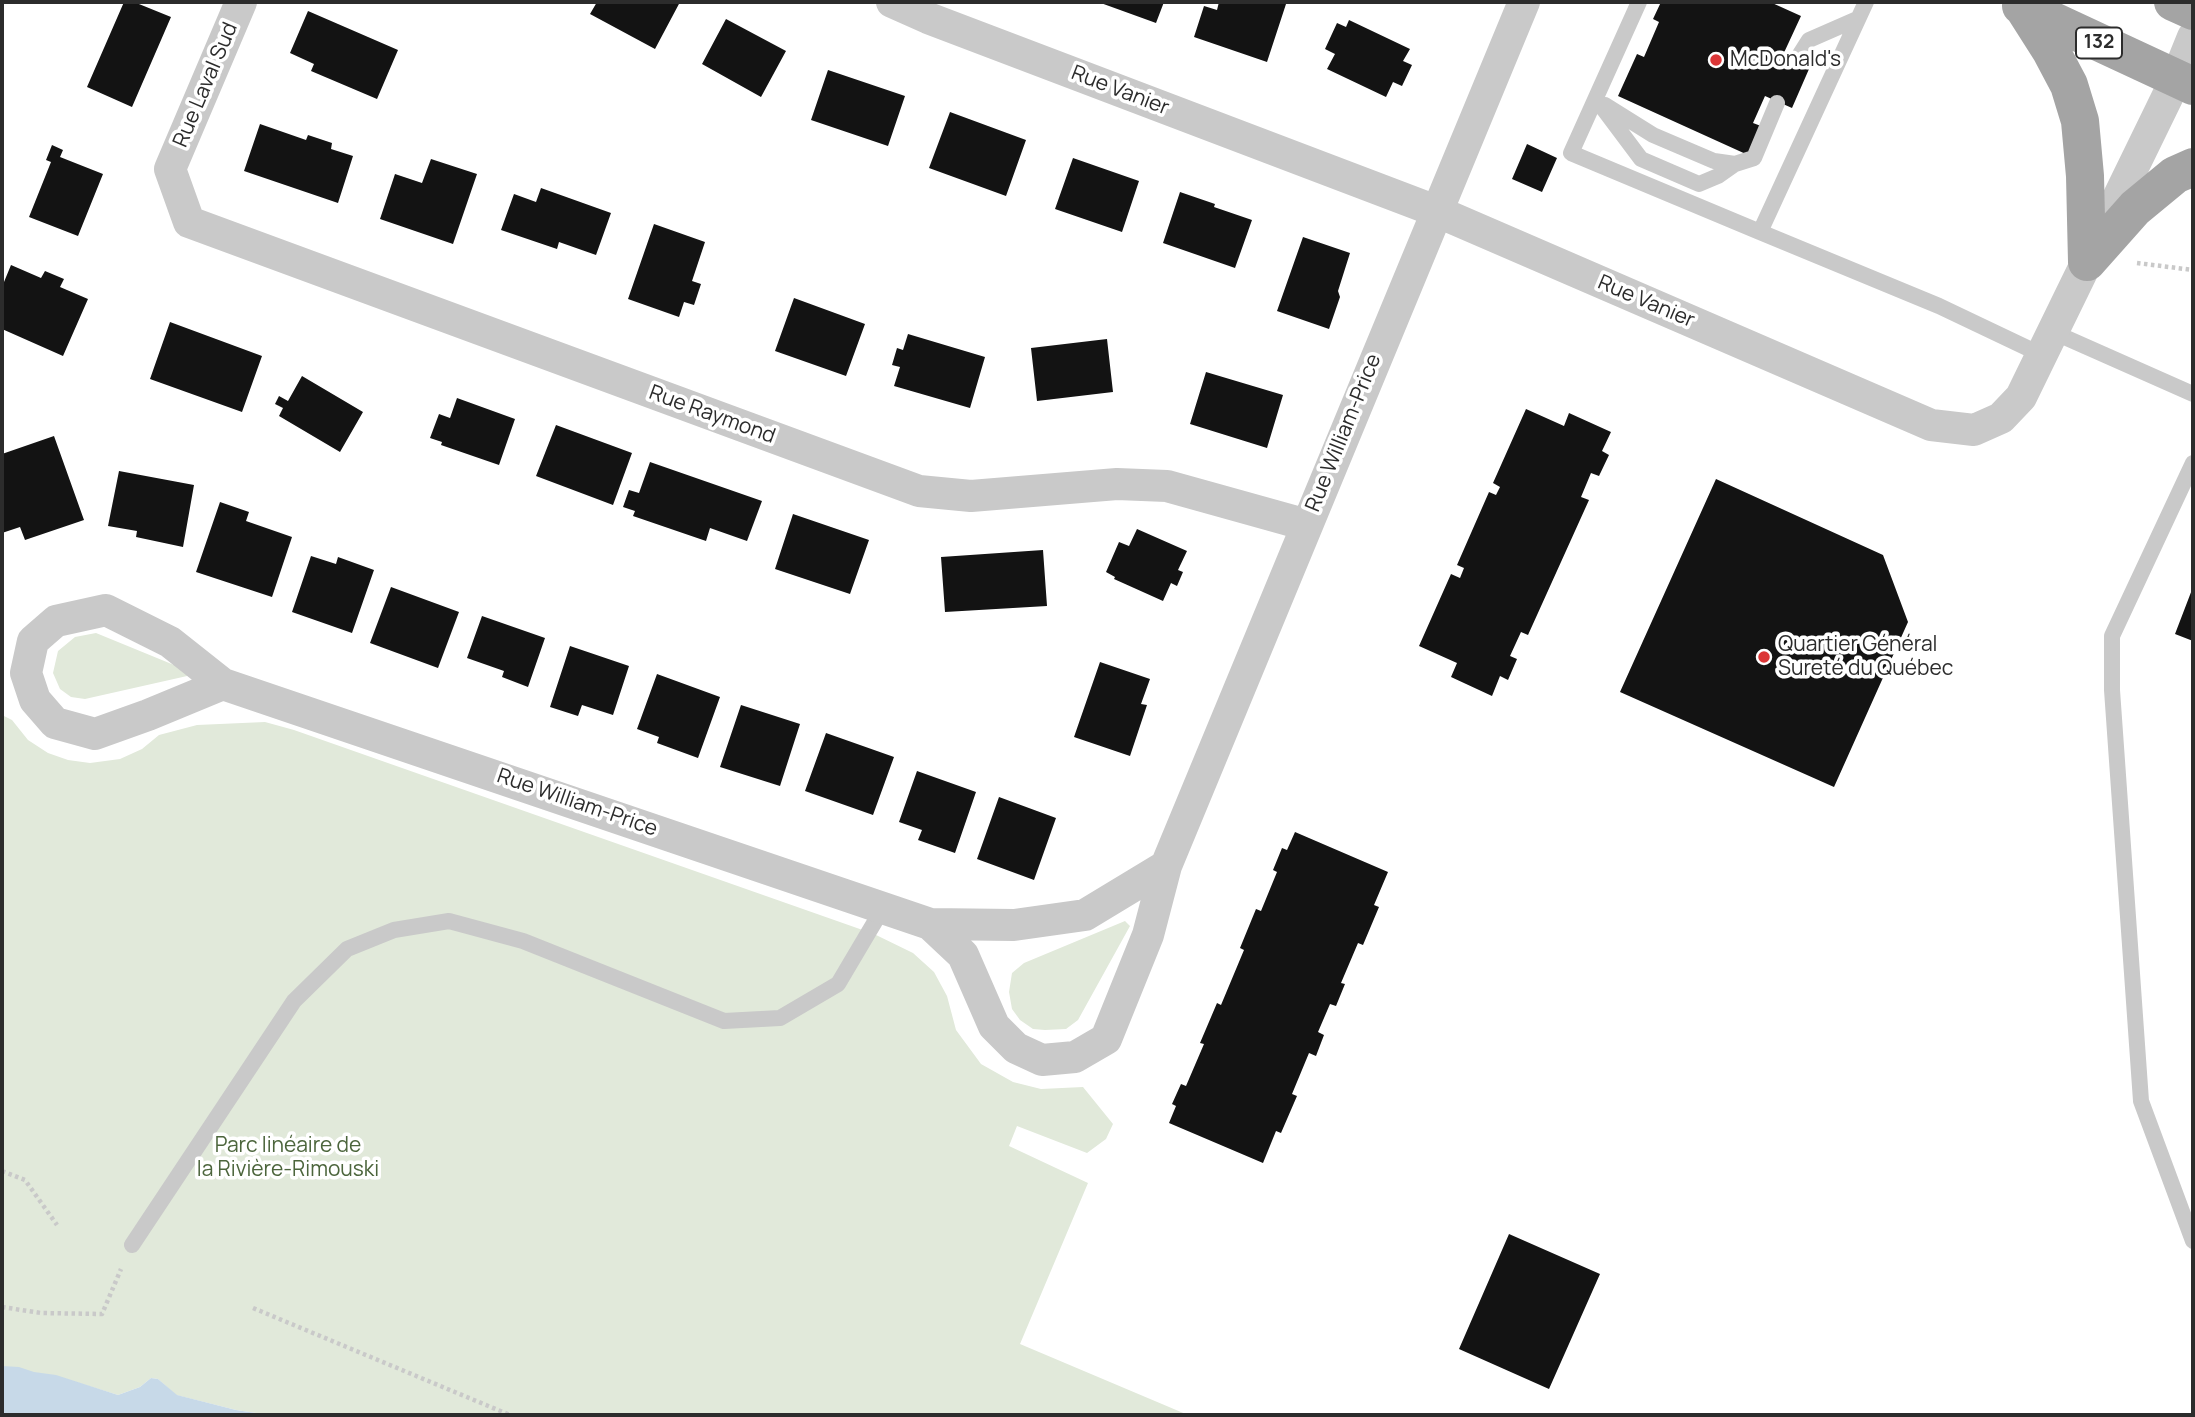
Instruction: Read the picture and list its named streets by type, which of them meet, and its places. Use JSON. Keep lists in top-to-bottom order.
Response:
{
  "streets": {
    "main road": ["132"],
    "street": [
      "Rue Laval Sud",
      "Rue Vanier",
      "Rue Raymond",
      "Rue William-Price"
    ]
  },
  "crossings": [
    ["132", "Rue Vanier"],
    ["Rue Laval Sud", "Rue Raymond"],
    ["Rue Vanier", "Rue William-Price"],
    ["Rue Raymond", "Rue William-Price"]
  ],
  "parks": ["Parc linéaire de la Rivière-Rimouski"],
  "places": ["McDonald's", "Quartier Général Sureté du Québec"]
}
